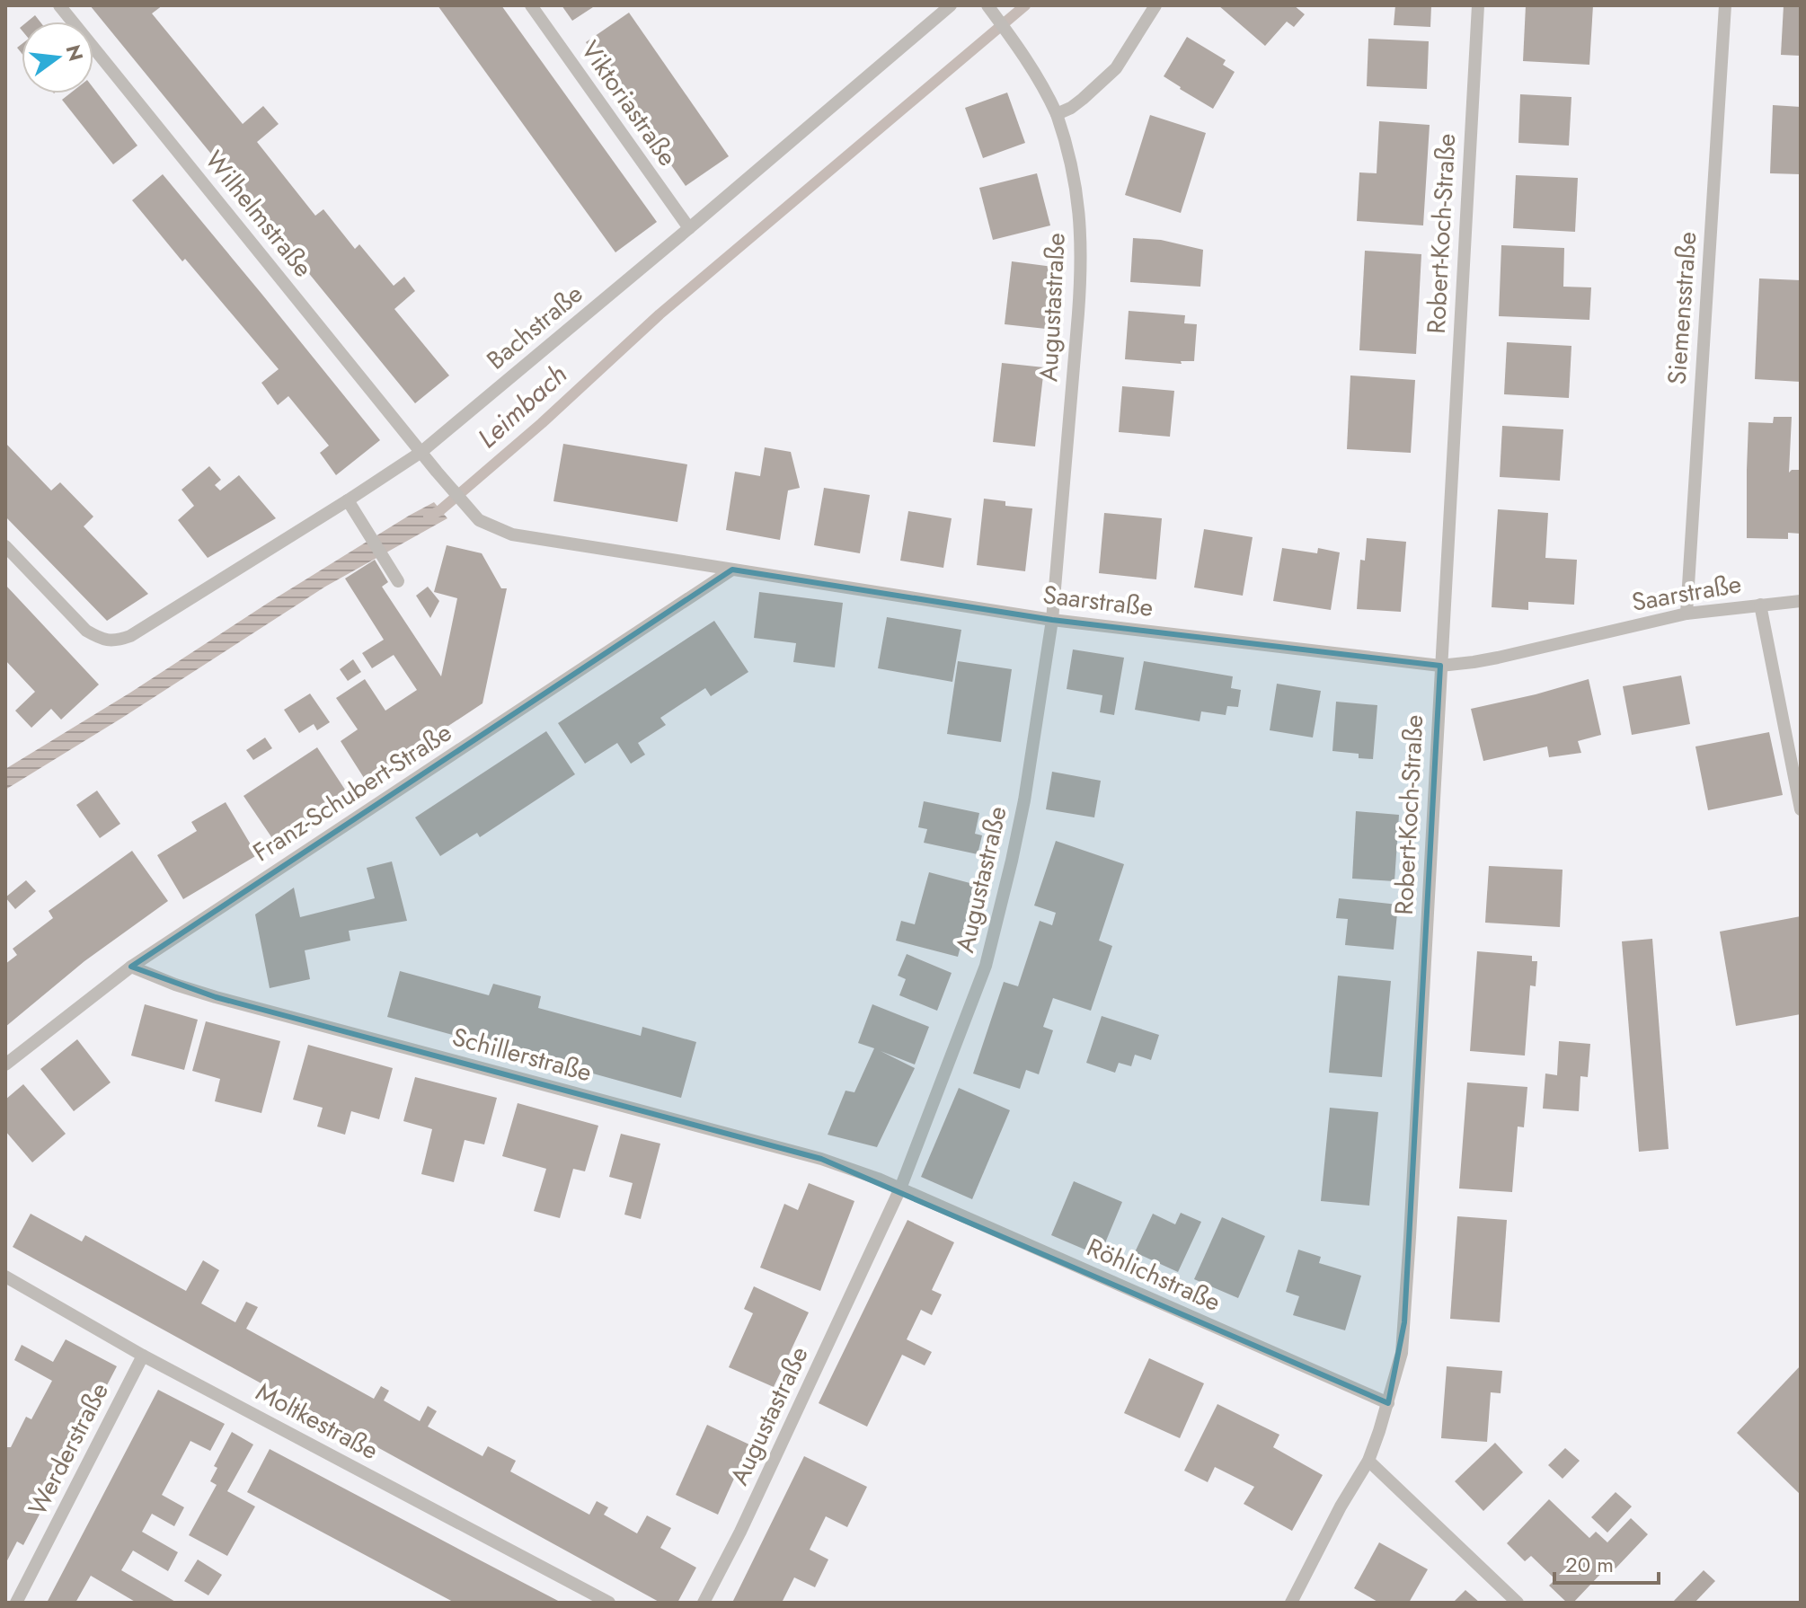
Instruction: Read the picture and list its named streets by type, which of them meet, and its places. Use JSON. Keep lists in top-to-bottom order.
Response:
{
  "streets": {
    "street": [
      "Viktoriastraße",
      "Wilhelmstraße",
      "Robert-Koch-Straße",
      "Augustastraße",
      "Siemensstraße",
      "Bachstraße",
      "Saarstraße",
      "Franz-Schubert-Straße",
      "Schillerstraße",
      "Röhlichstraße",
      "Moltkestraße",
      "Werderstraße"
    ]
  },
  "crossings": [
    ["Viktoriastraße", "Bachstraße"],
    ["Wilhelmstraße", "Bachstraße"],
    ["Wilhelmstraße", "Saarstraße"],
    ["Robert-Koch-Straße", "Saarstraße"],
    ["Robert-Koch-Straße", "Röhlichstraße"],
    ["Augustastraße", "Saarstraße"],
    ["Augustastraße", "Schillerstraße"],
    ["Augustastraße", "Röhlichstraße"],
    ["Siemensstraße", "Saarstraße"],
    ["Bachstraße", "Saarstraße"],
    ["Saarstraße", "Franz-Schubert-Straße"],
    ["Franz-Schubert-Straße", "Schillerstraße"],
    ["Schillerstraße", "Röhlichstraße"],
    ["Moltkestraße", "Werderstraße"]
  ],
  "water": ["Leimbach"],
  "scale_bar": "20 m",
  "north": "right"
}
